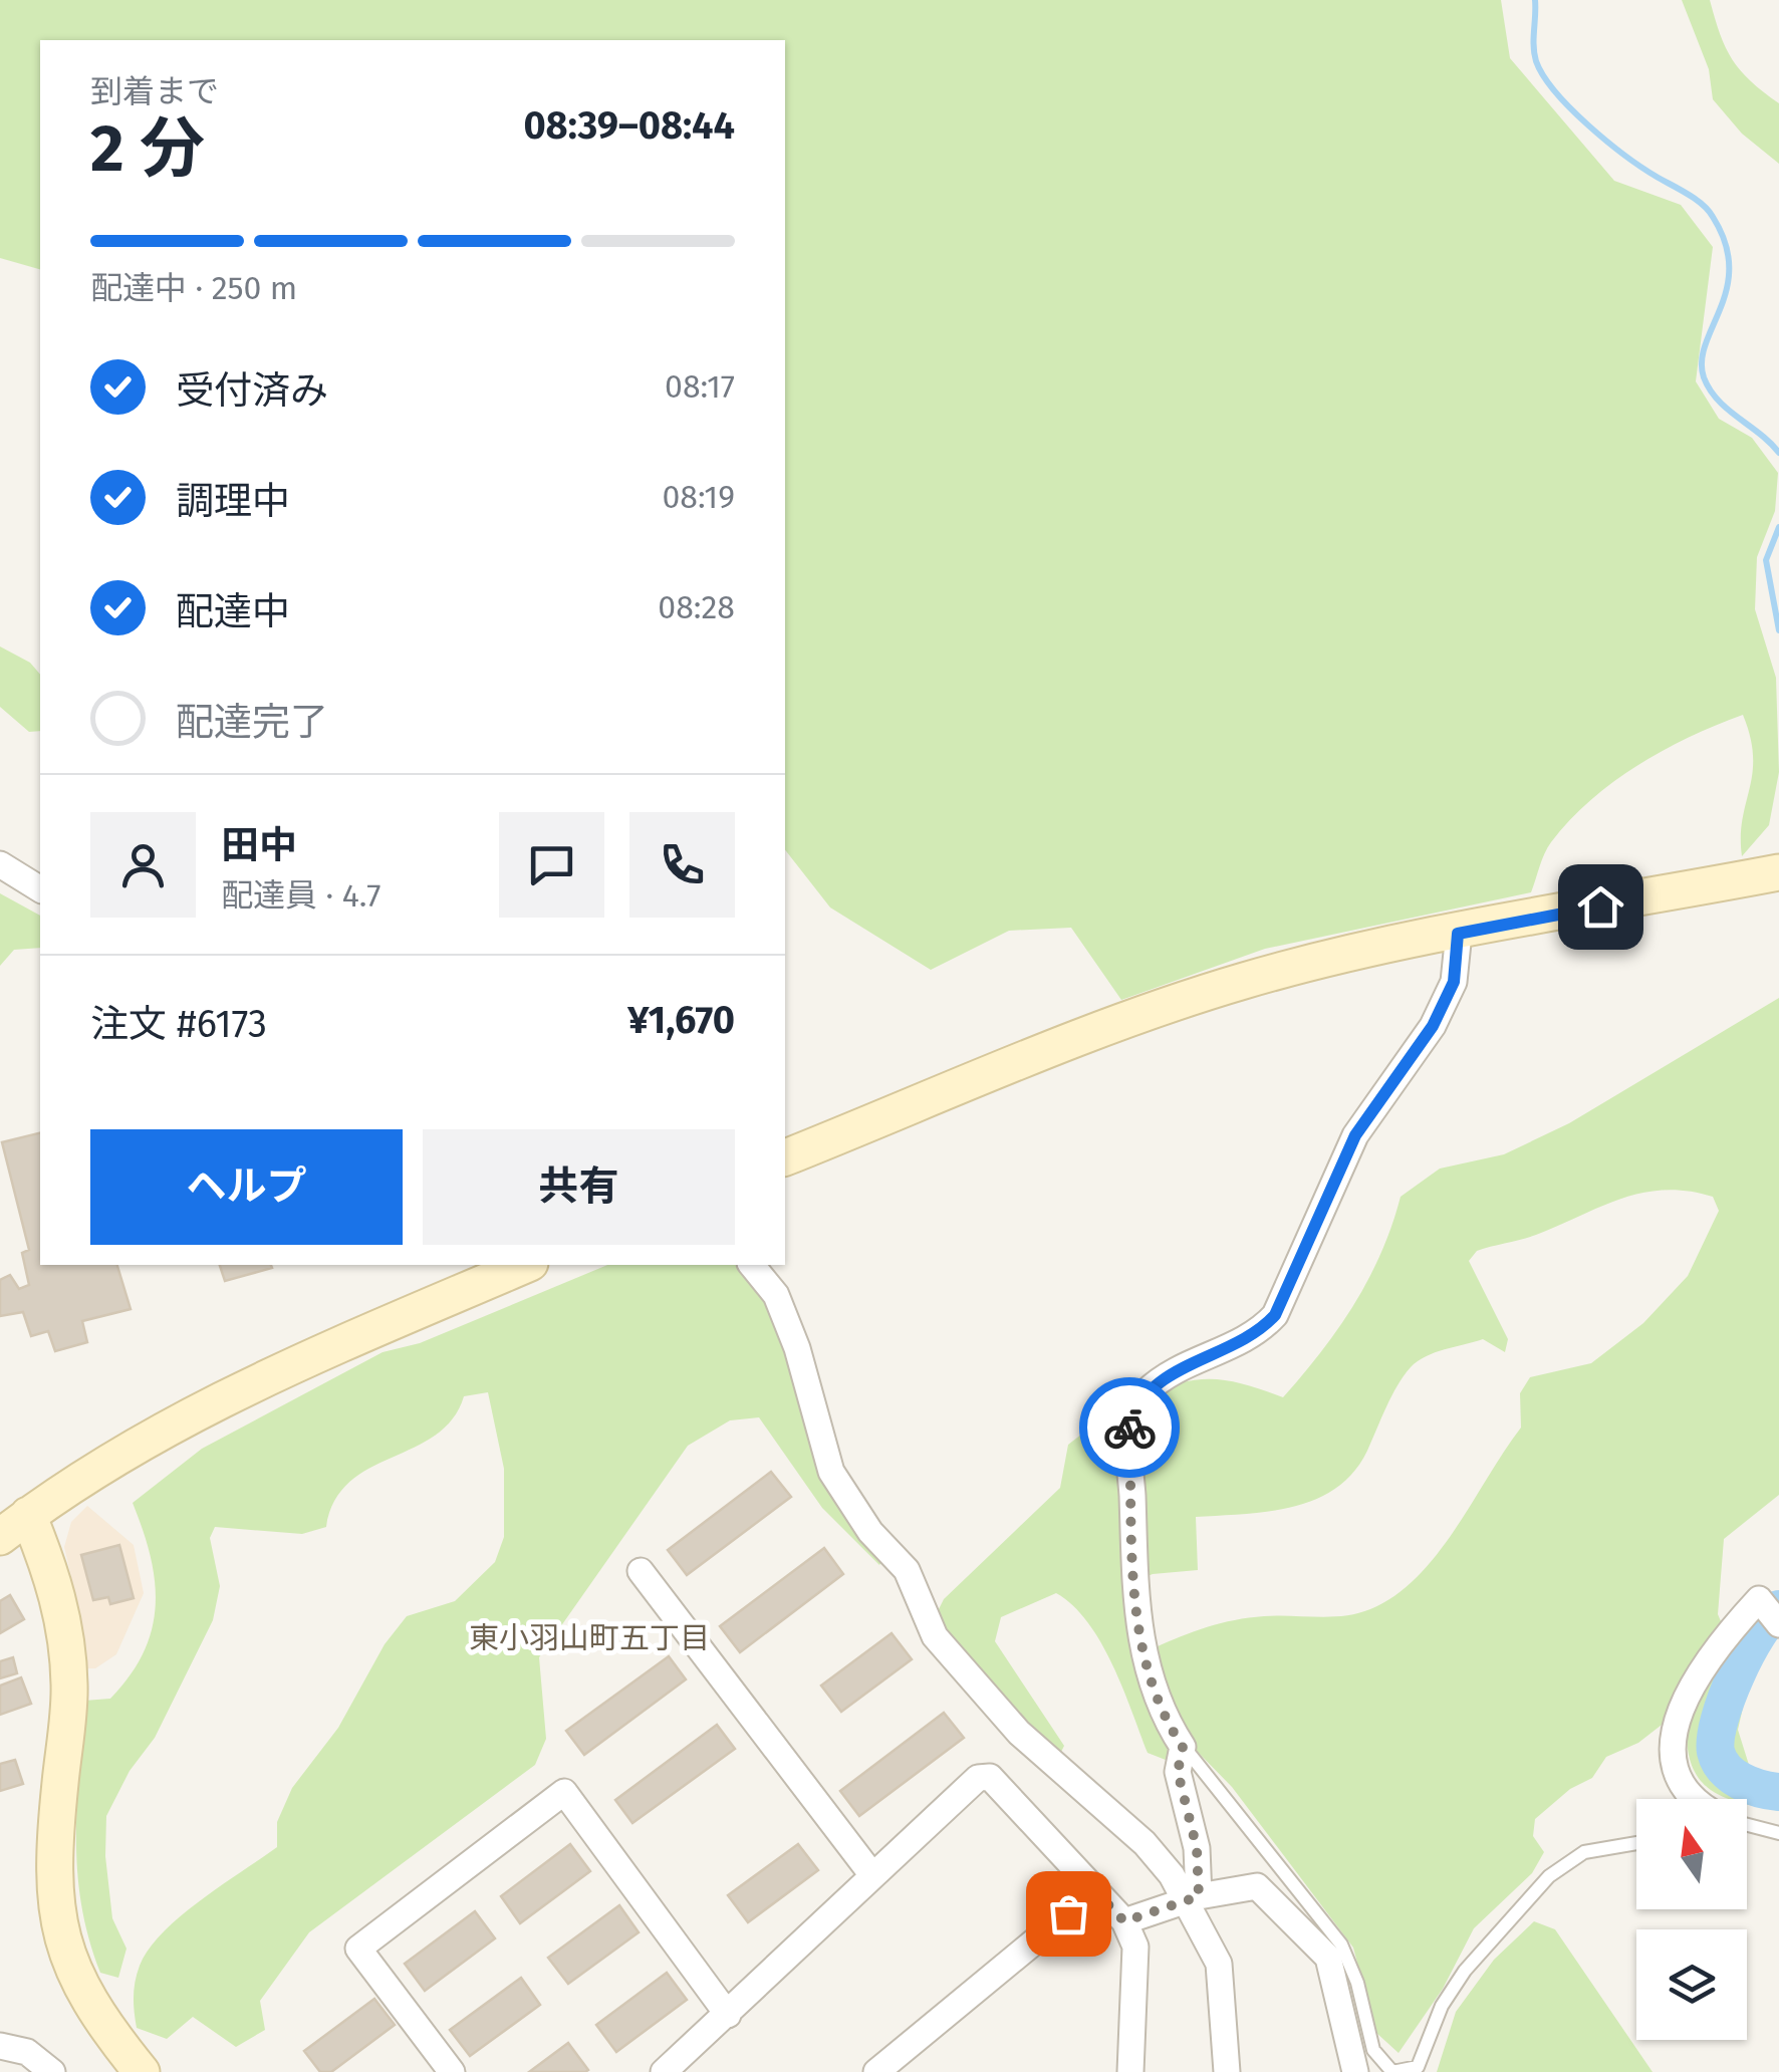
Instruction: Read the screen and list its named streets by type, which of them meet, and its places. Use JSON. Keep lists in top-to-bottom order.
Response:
{
  "districts": ["東小羽山町五丁目"],
  "north": "top",
  "page": {
    "heading": ["2 分", "到着まで", "08:39–08:44"],
    "panel": [
      "田中",
      "配達員 · 4.7",
      "注文 #6173",
      "¥1,670"
    ],
    "bar": "配達中 · 250 m",
    "list": [
      ["受付済み", "08:17"],
      ["調理中", "08:19"],
      ["配達中", "08:28"],
      "配達完了"
    ],
    "buttons": ["ヘルプ", "共有"]
  }
}
